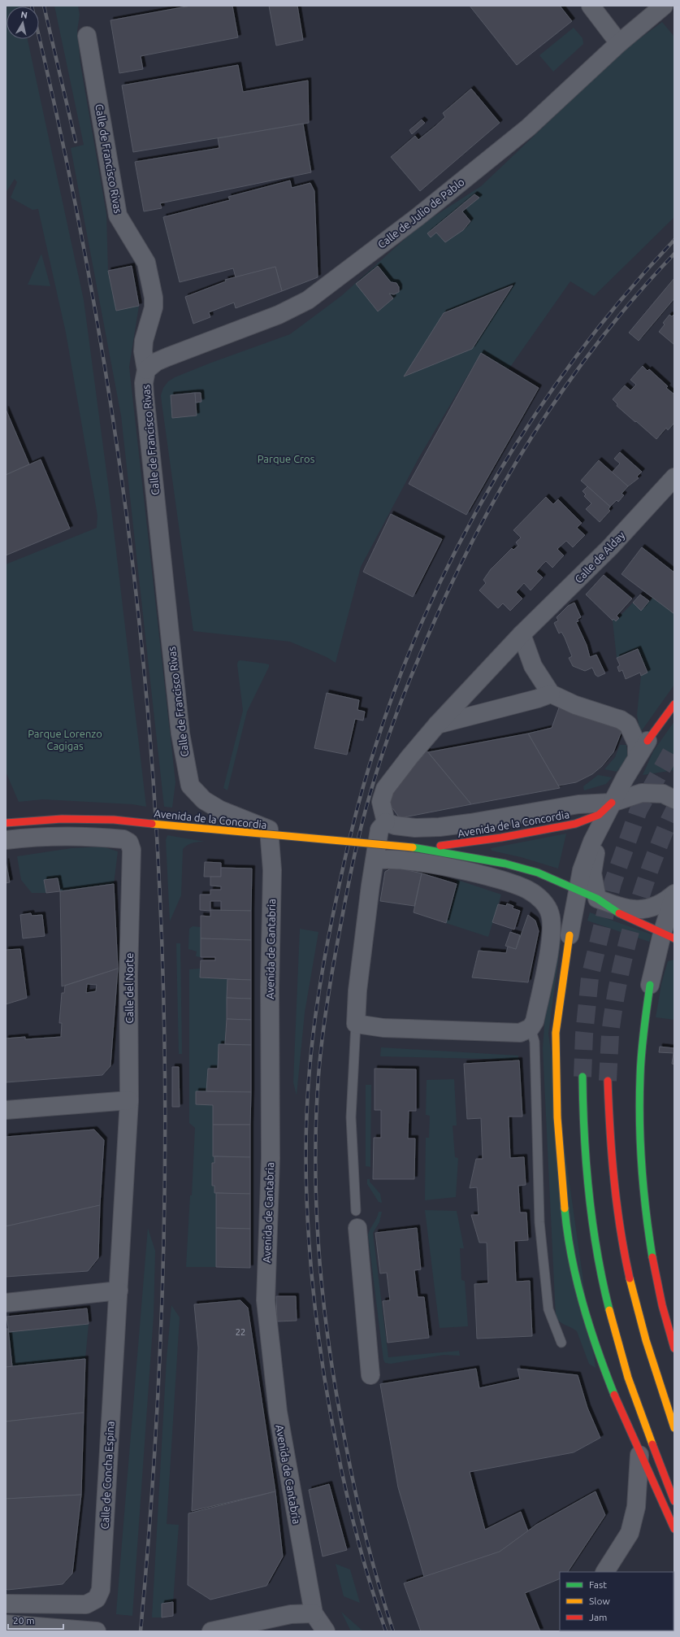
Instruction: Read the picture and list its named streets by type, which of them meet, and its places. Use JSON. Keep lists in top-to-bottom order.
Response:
{
  "streets": {
    "main road": ["Avenida de la Concordia"],
    "street": [
      "Calle de Francisco Rivas",
      "Calle de Julio de Pablo",
      "Calle de Alday",
      "Avenida de Cantabria",
      "Calle del Norte",
      "Calle de Concha Espina"
    ]
  },
  "crossings": [
    ["Calle de Francisco Rivas", "Calle de Julio de Pablo"],
    ["Calle de Francisco Rivas", "Avenida de Cantabria"],
    ["Calle del Norte", "Calle de Concha Espina"]
  ],
  "parks": ["Parque Cros", "Parque Lorenzo Cagigas"],
  "house_numbers": ["22"],
  "legend": ["Fast", "Slow", "Jam"],
  "scale_bar": "20 m",
  "north": "top"
}
